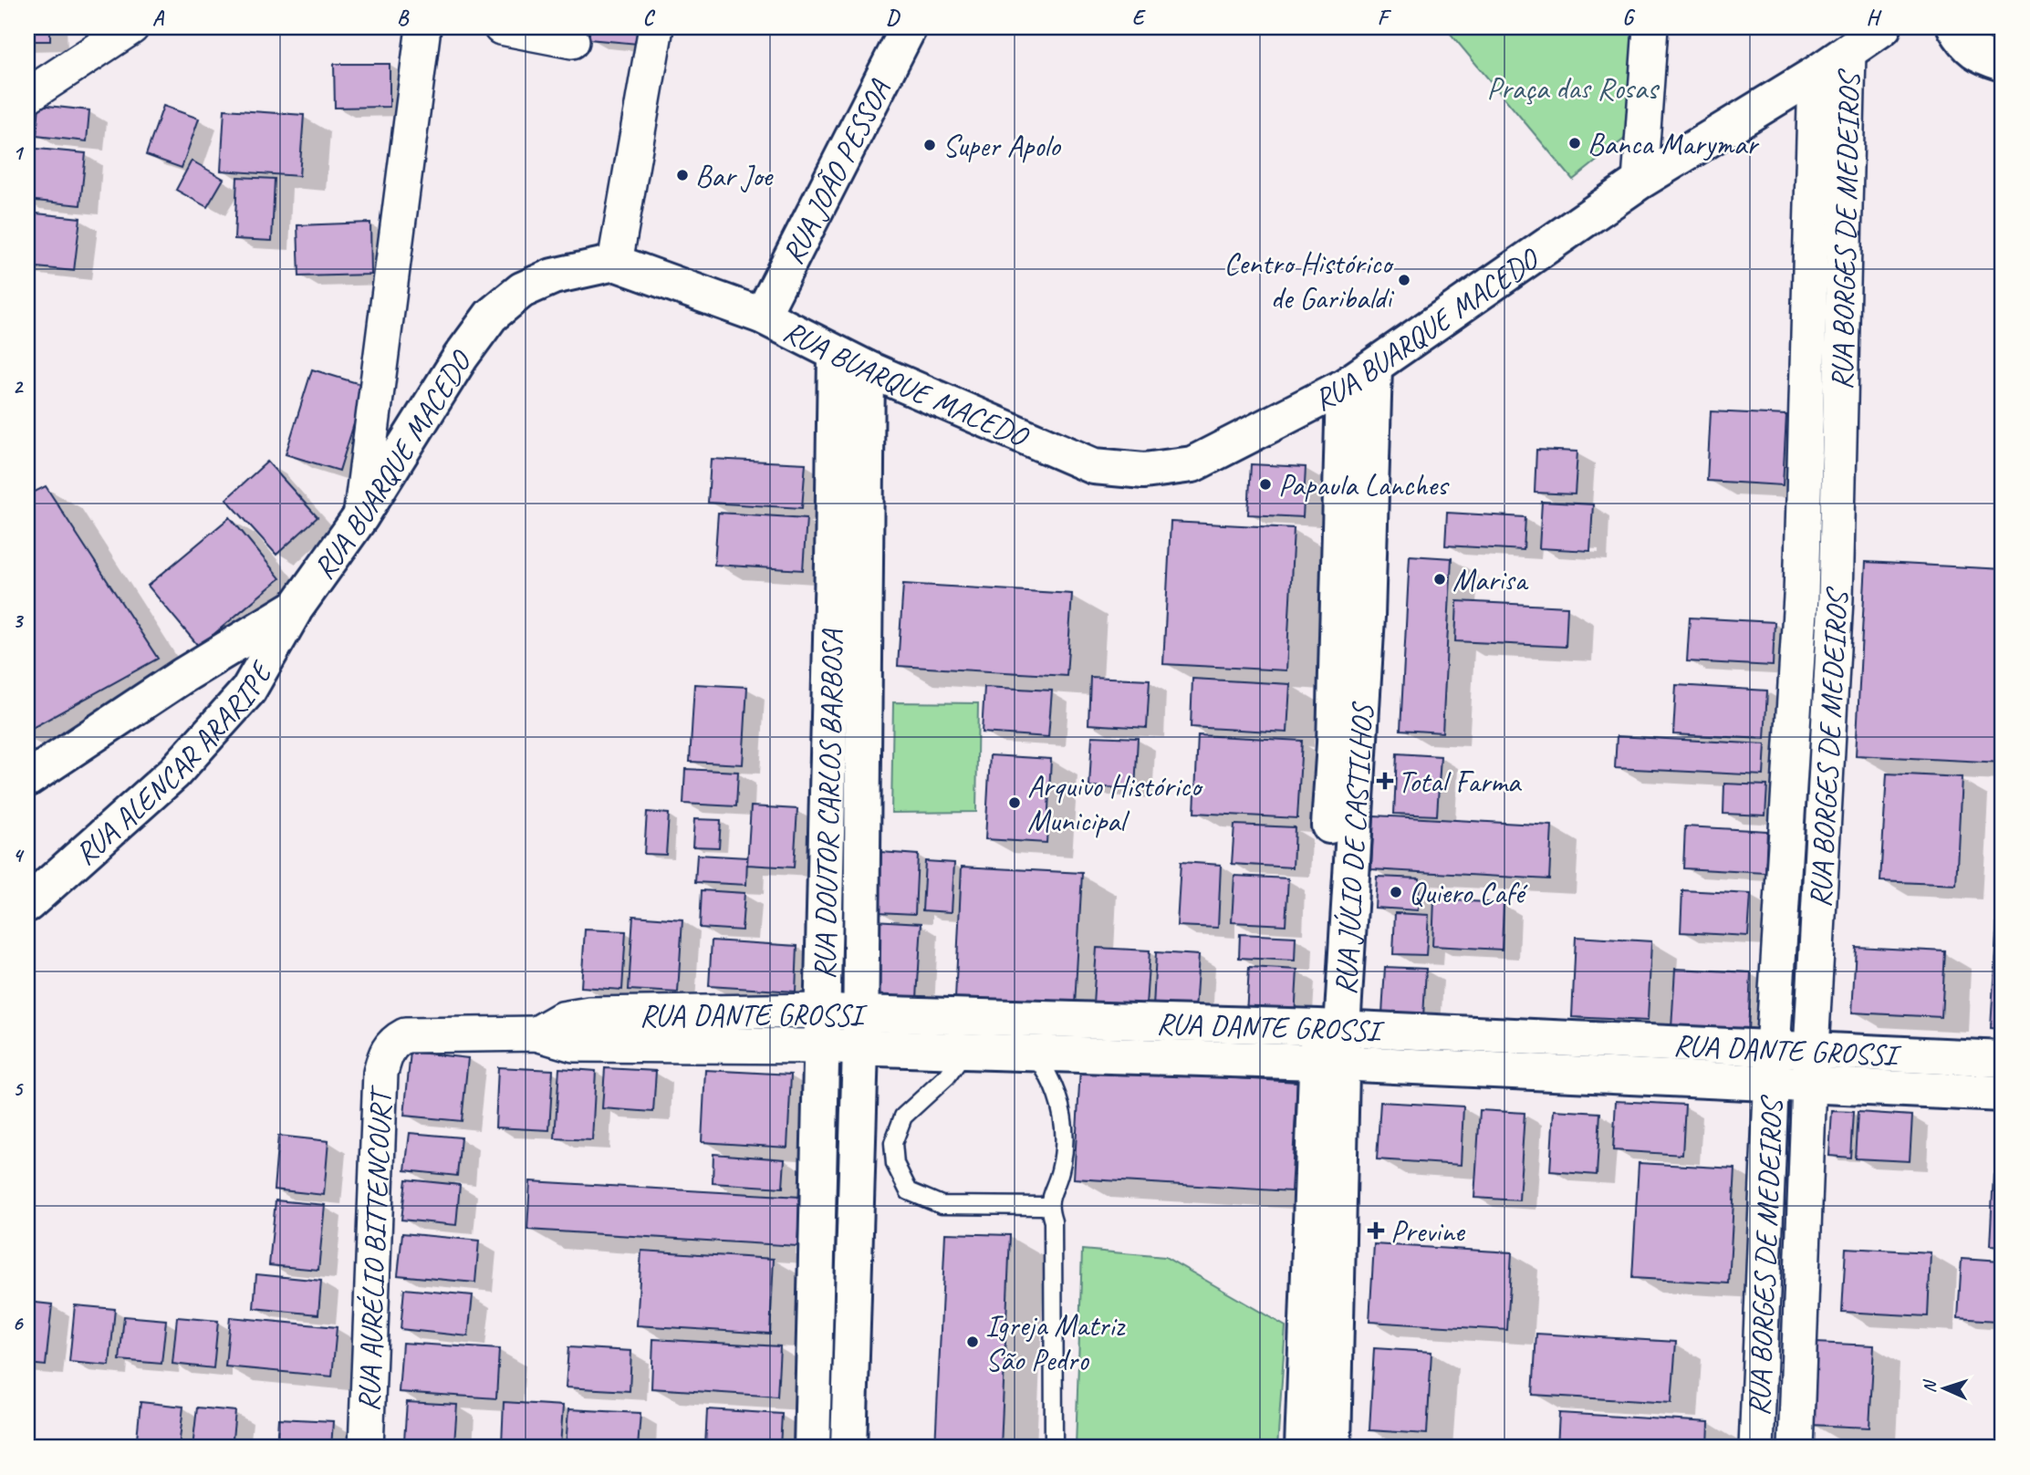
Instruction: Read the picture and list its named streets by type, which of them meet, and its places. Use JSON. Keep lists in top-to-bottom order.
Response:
{
  "streets": {
    "street": [
      "RUA JOÃO PESSOA",
      "RUA BORGES DE MEDEIROS",
      "RUA BUARQUE MACEDO",
      "RUA ALENCAR ARARIPE",
      "RUA DOUTOR CARLOS BARBOSA",
      "RUA JÚLIO DE CASTILHOS",
      "RUA DANTE GROSSI",
      "RUA AURÉLIO BITTENCOURT"
    ]
  },
  "crossings": [
    ["RUA JOÃO PESSOA", "RUA BUARQUE MACEDO"],
    ["RUA BORGES DE MEDEIROS", "RUA BUARQUE MACEDO"],
    ["RUA BORGES DE MEDEIROS", "RUA DANTE GROSSI"],
    ["RUA BUARQUE MACEDO", "RUA ALENCAR ARARIPE"],
    ["RUA BUARQUE MACEDO", "RUA DOUTOR CARLOS BARBOSA"],
    ["RUA BUARQUE MACEDO", "RUA JÚLIO DE CASTILHOS"],
    ["RUA DOUTOR CARLOS BARBOSA", "RUA DANTE GROSSI"],
    ["RUA JÚLIO DE CASTILHOS", "RUA DANTE GROSSI"],
    ["RUA DANTE GROSSI", "RUA AURÉLIO BITTENCOURT"]
  ],
  "parks": ["Praça das Rosas"],
  "places": {
    "other": [
      "Banca Marymar",
      "Super Apolo",
      "Bar Joe",
      "Centro Histórico de Garibaldi",
      "Papaula Lanches",
      "Marisa",
      "Arquivo Histórico Municipal",
      "Quiero Café",
      "Igreja Matriz São Pedro"
    ],
    "health": ["Total Farma", "Previne"]
  },
  "north": "left",
  "grid": {
    "columns": [
      "A",
      "B",
      "C",
      "D",
      "E",
      "F",
      "G",
      "H"
    ],
    "rows": [
      "1",
      "2",
      "3",
      "4",
      "5",
      "6"
    ]
  }
}
